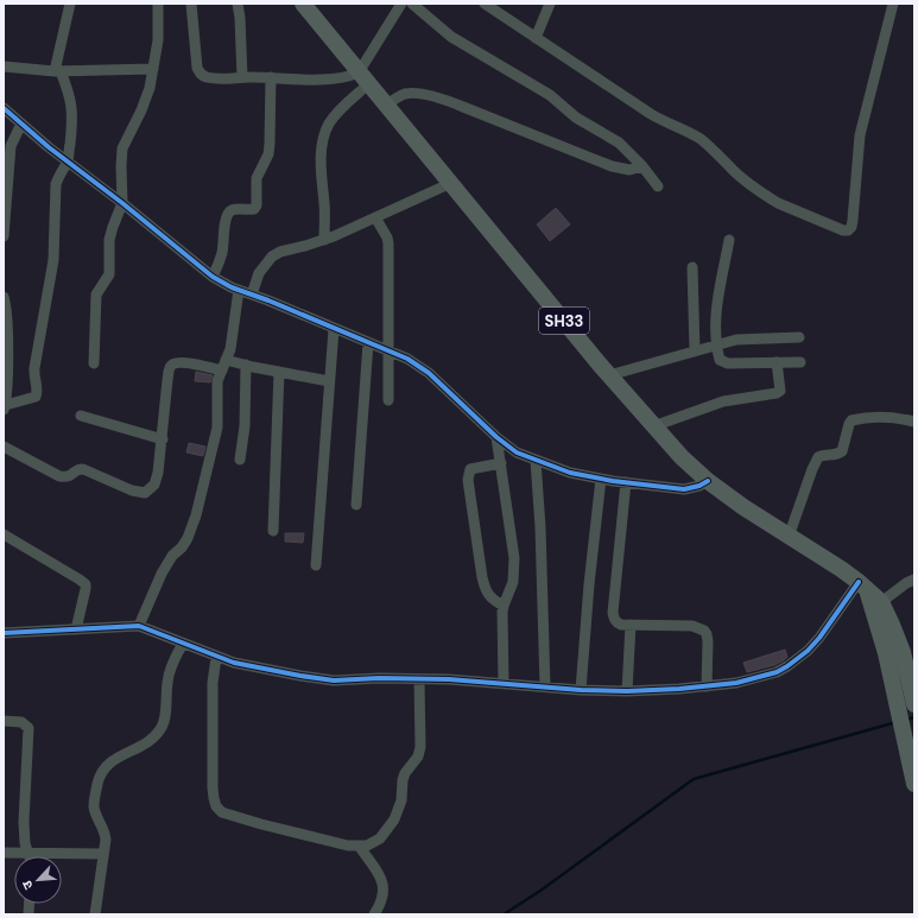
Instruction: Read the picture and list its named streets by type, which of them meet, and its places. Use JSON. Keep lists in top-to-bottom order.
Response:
{
  "streets": {
    "main road": ["SH33"]
  },
  "north": "bottom left"
}
